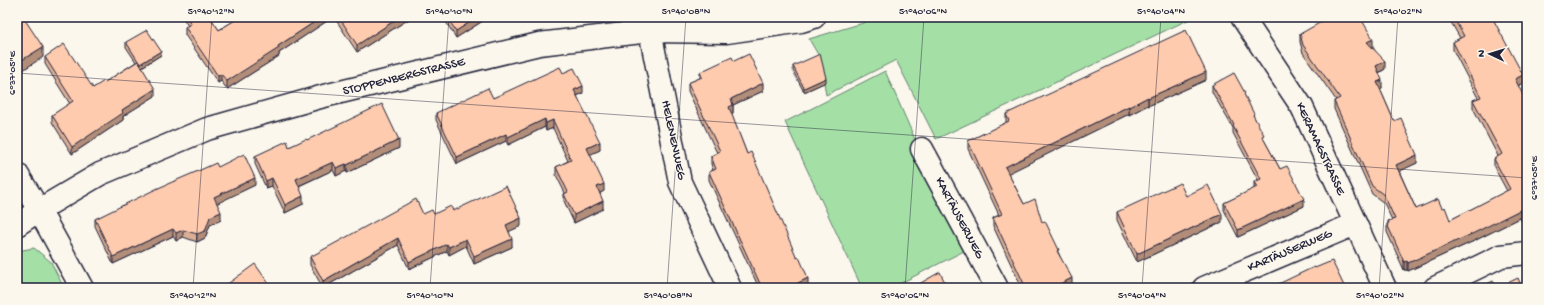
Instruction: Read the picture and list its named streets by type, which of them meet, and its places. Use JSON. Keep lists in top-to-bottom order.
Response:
{
  "streets": {
    "street": [
      "STOPPENBERGSTRASSE",
      "HELENENWEG",
      "KERAMAGSTRASSE",
      "KARTÄUSERWEG"
    ]
  },
  "crossings": [
    ["STOPPENBERGSTRASSE", "HELENENWEG"],
    ["KERAMAGSTRASSE", "KARTÄUSERWEG"]
  ],
  "north": "left",
  "coordinates": [
    "51°40'12\"N",
    "51°40'10\"N",
    "51°40'08\"N",
    "51°40'06\"N",
    "51°40'04\"N",
    "51°40'02\"N",
    "6°37'05\"E"
  ]
}
